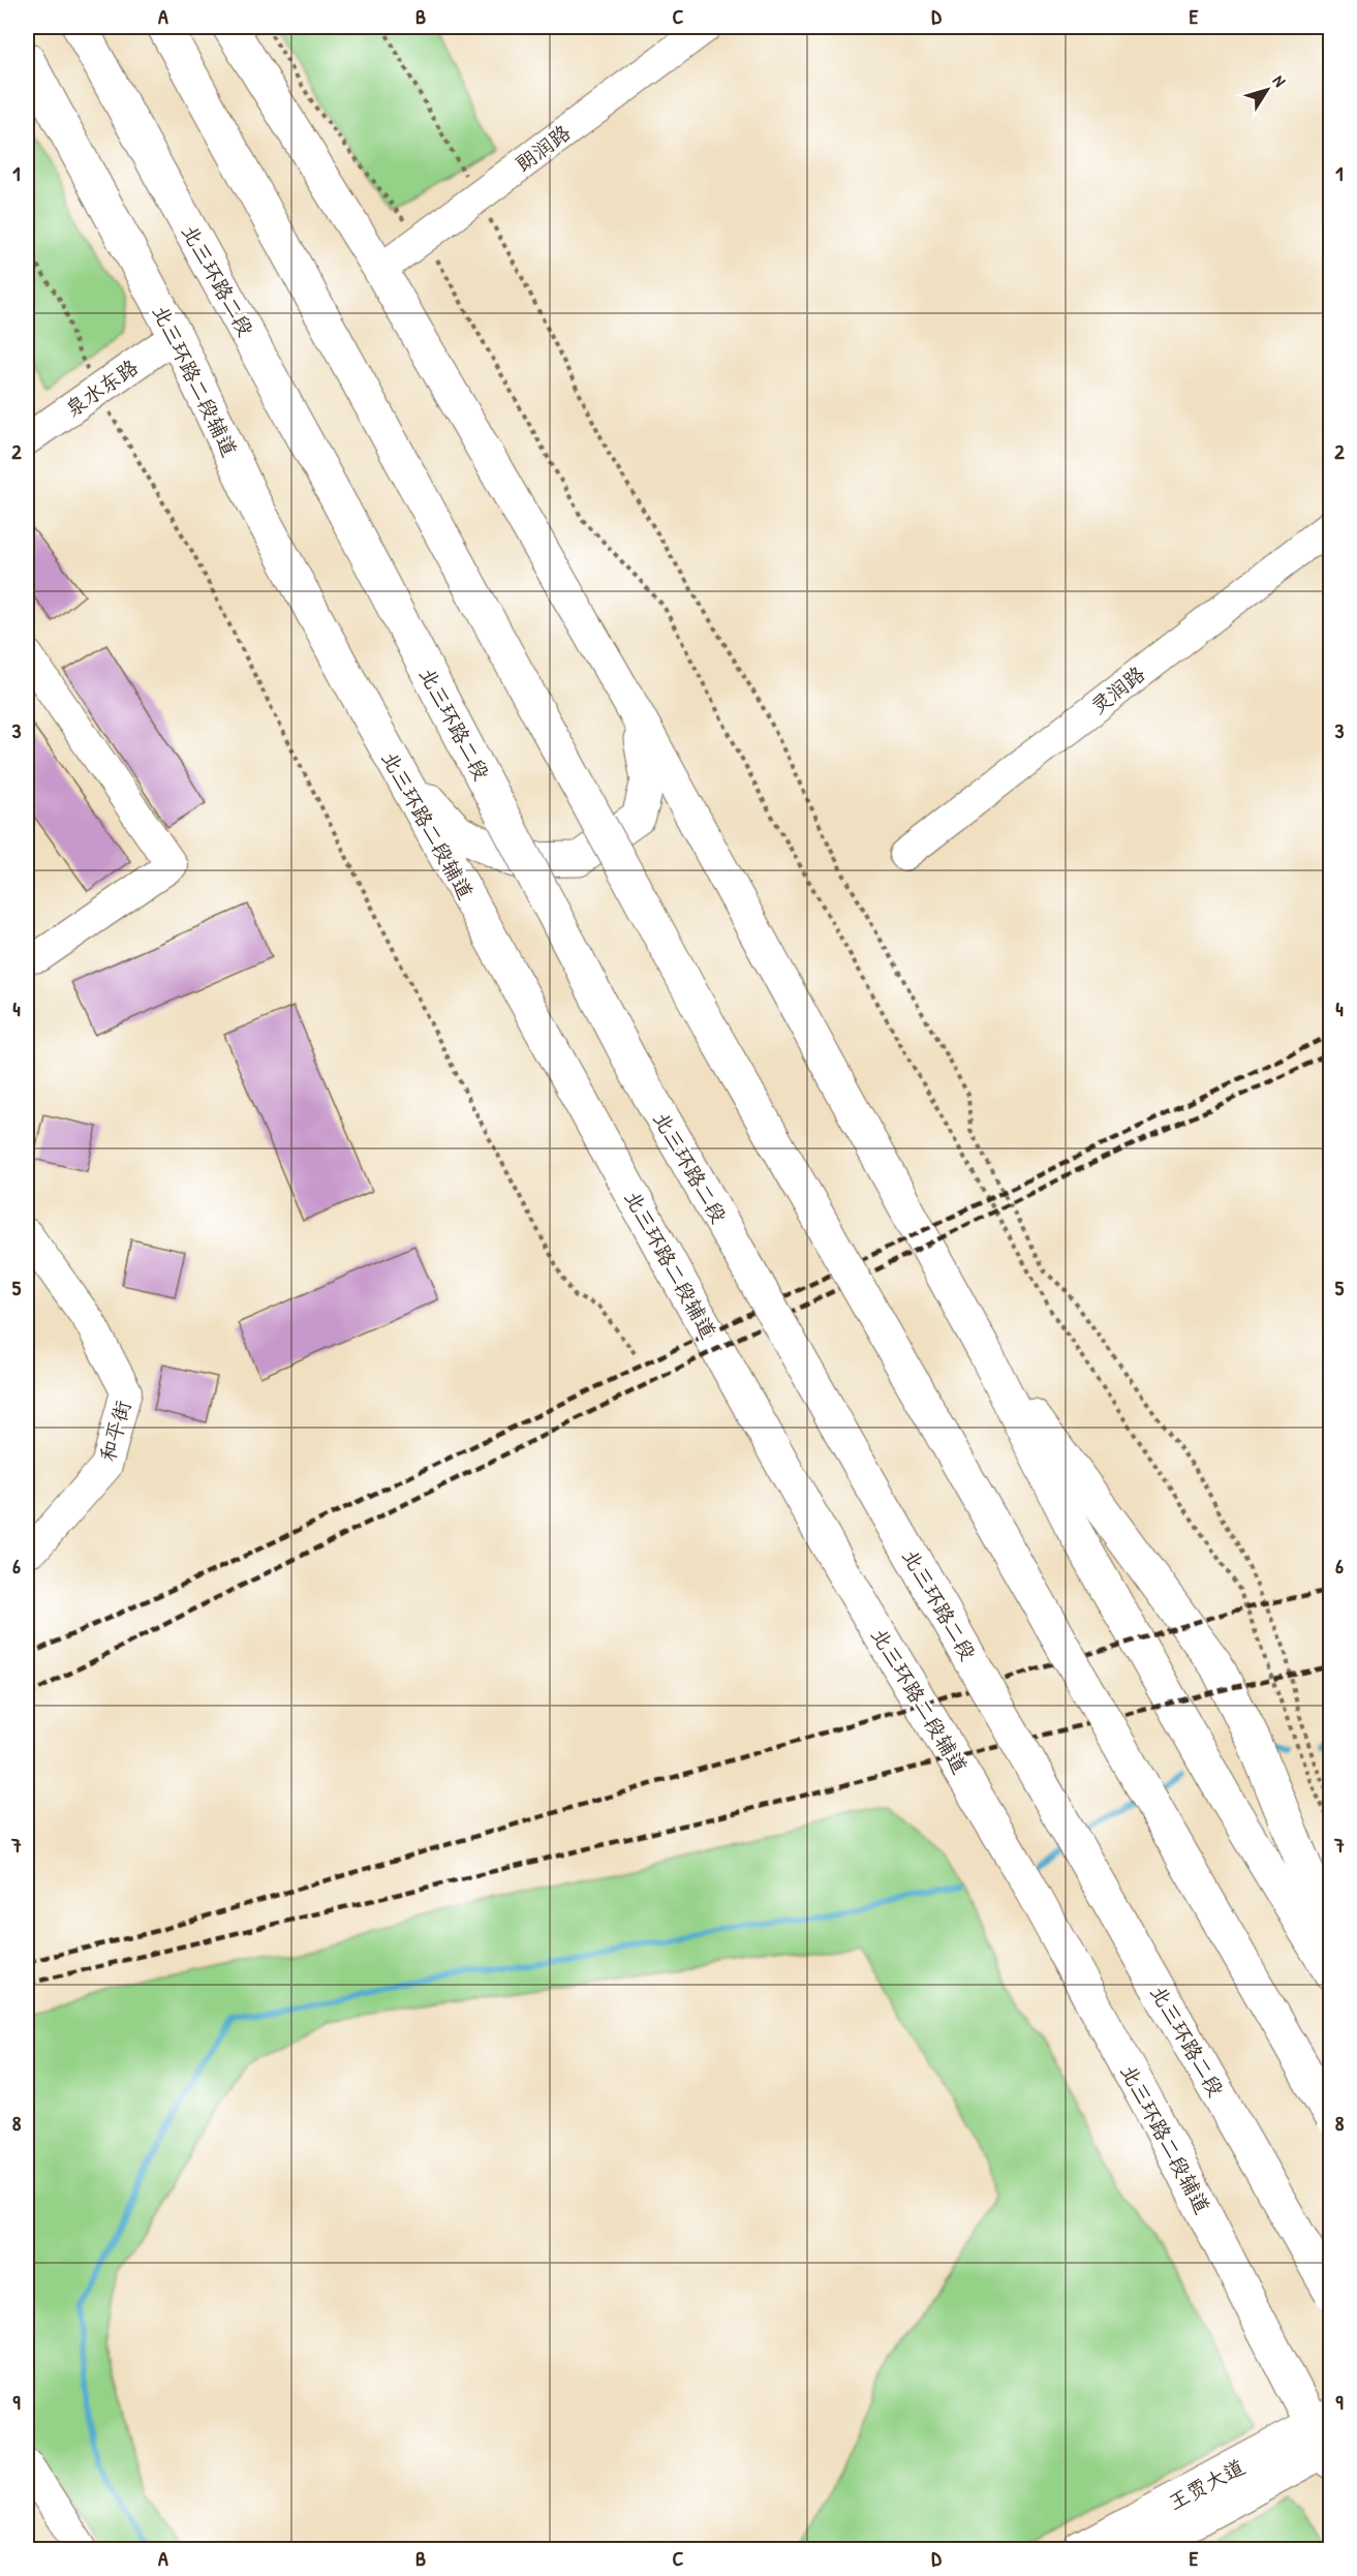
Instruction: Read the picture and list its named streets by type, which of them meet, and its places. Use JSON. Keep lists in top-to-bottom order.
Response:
{
  "streets": {
    "main road": ["北三环路二段", "北三环路二段辅道", "王贾大道"],
    "street": [
      "朗润路",
      "泉水东路",
      "灵润路",
      "和平街"
    ]
  },
  "crossings": [
    ["北三环路二段辅道", "泉水东路"],
    ["北三环路二段辅道", "王贾大道"]
  ],
  "north": "top right",
  "grid": {
    "columns": [
      "A",
      "B",
      "C",
      "D",
      "E"
    ],
    "rows": [
      "1",
      "2",
      "3",
      "4",
      "5",
      "6",
      "7",
      "8",
      "9"
    ]
  }
}
